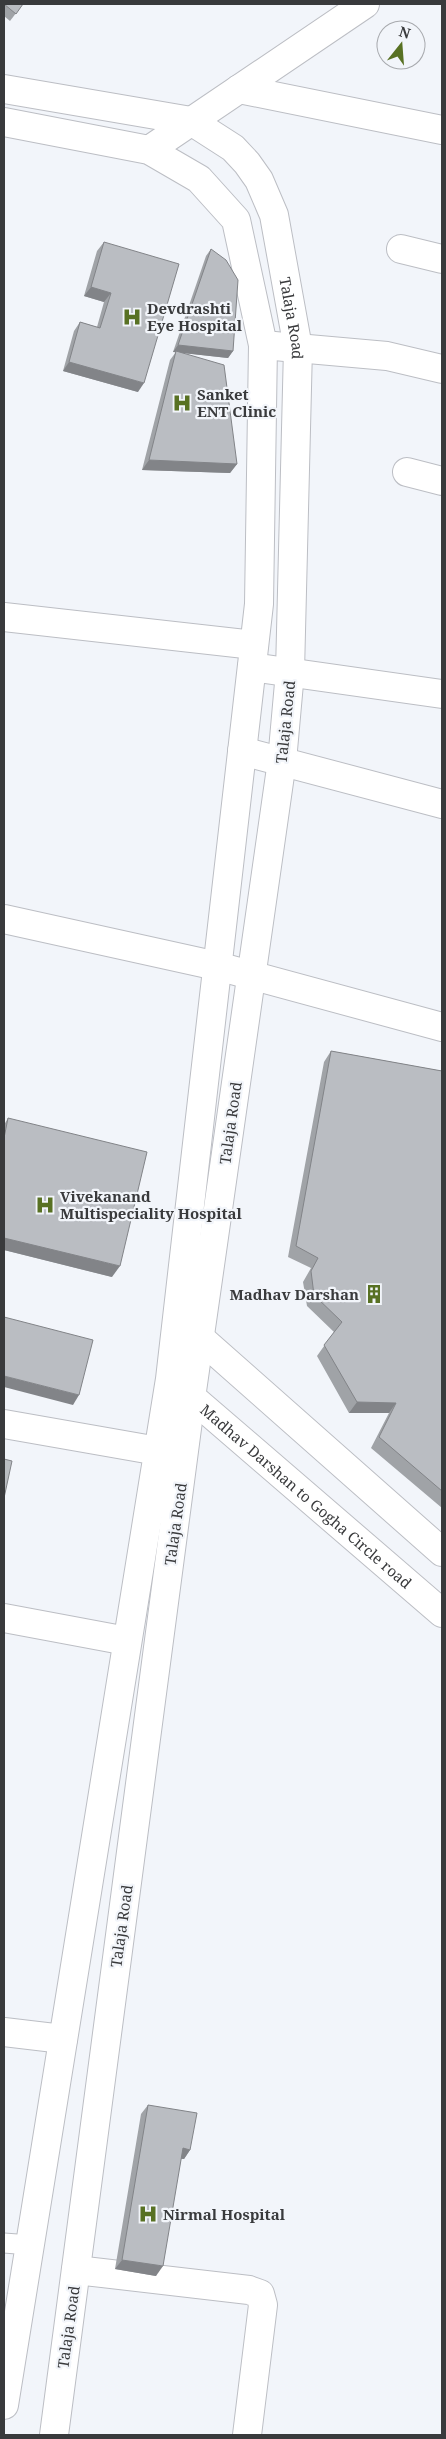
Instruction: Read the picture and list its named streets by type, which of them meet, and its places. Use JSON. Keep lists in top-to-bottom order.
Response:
{
  "streets": {
    "main road": ["Talaja Road", "Madhav Darshan to Gogha Circle road"]
  },
  "crossings": [
    ["Talaja Road", "Madhav Darshan to Gogha Circle road"]
  ],
  "places": {
    "hospital": [
      "Devdrashti Eye Hospital",
      "Sanket ENT Clinic",
      "Vivekanand Multispeciality Hospital",
      "Nirmal Hospital"
    ],
    "building": ["Madhav Darshan"]
  },
  "north": "top"
}
